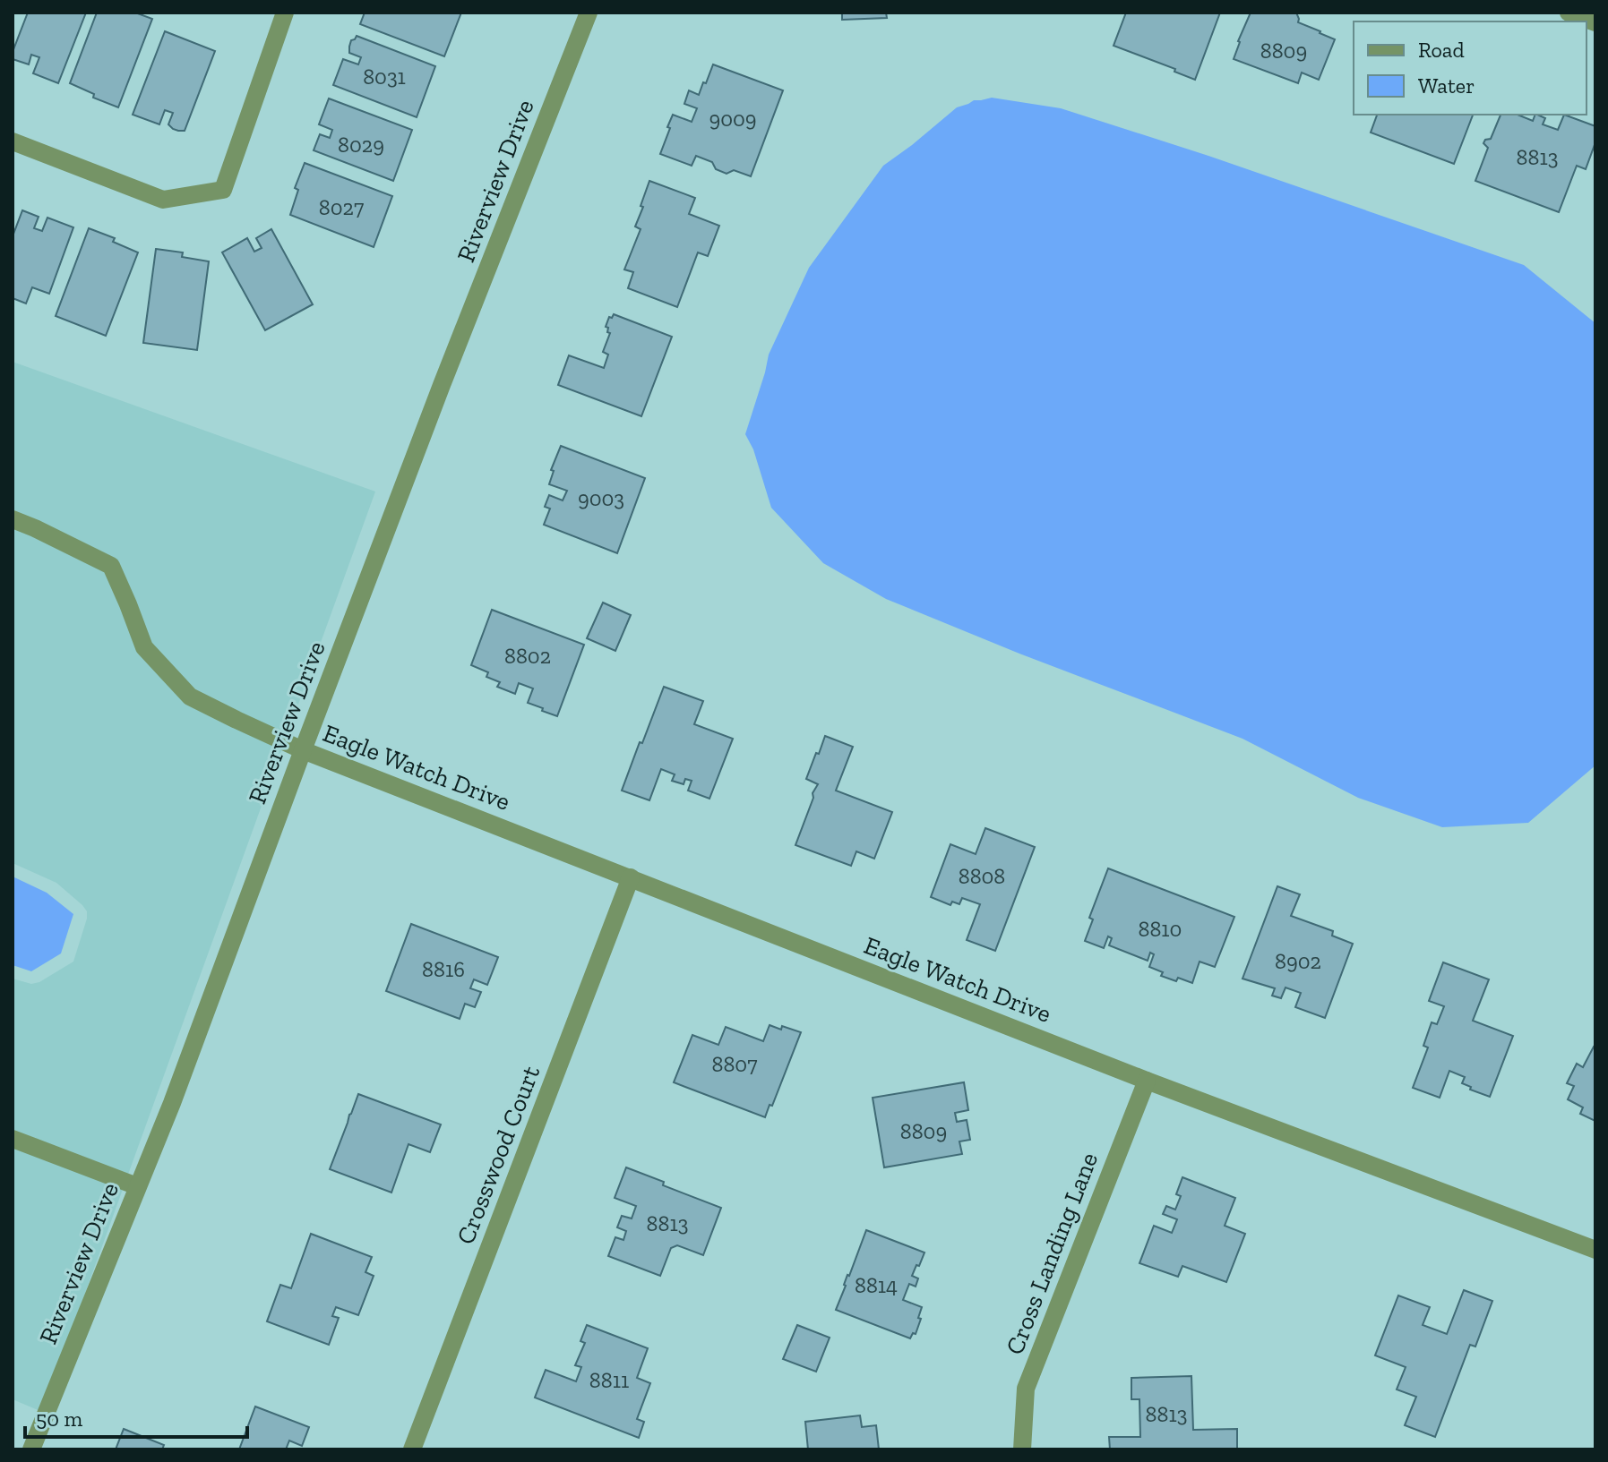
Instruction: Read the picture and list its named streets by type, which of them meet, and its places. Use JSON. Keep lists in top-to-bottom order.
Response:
{
  "streets": {
    "street": [
      "Riverview Drive",
      "Eagle Watch Drive",
      "Crosswood Court",
      "Cross Landing Lane"
    ]
  },
  "crossings": [
    ["Riverview Drive", "Eagle Watch Drive"],
    ["Eagle Watch Drive", "Crosswood Court"],
    ["Eagle Watch Drive", "Cross Landing Lane"]
  ],
  "house_numbers": [
    "8809",
    "8031",
    "9009",
    "8029",
    "8813",
    "8027",
    "9003",
    "8802",
    "8808",
    "8810",
    "8902",
    "8816",
    "8807",
    "8809",
    "8813",
    "8814",
    "8811",
    "8813"
  ],
  "legend": ["Road", "Water"],
  "scale_bar": "50 m"
}
